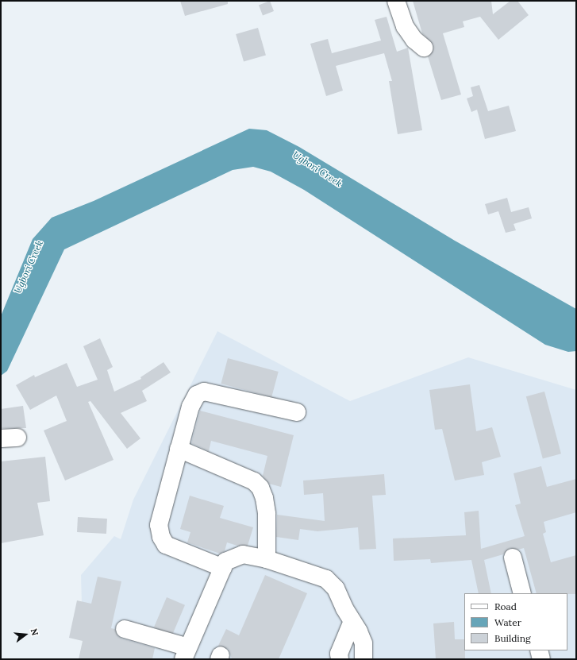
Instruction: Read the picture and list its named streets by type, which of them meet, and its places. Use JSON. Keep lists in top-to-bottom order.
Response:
{
  "water": ["Ugbori Creek"],
  "legend": ["Road", "Water", "Building"],
  "north": "right"
}
